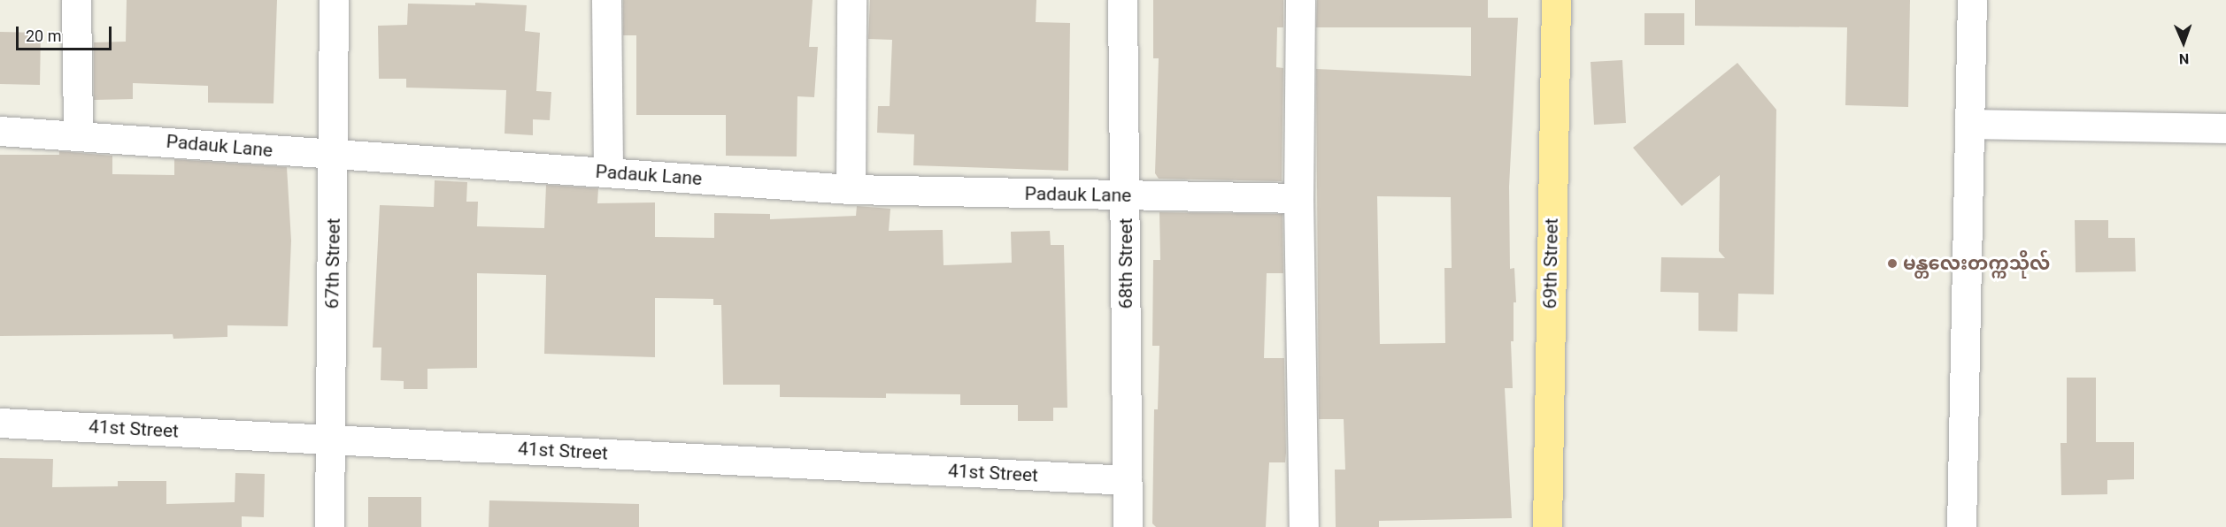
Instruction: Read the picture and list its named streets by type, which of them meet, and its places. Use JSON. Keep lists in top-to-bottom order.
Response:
{
  "streets": {
    "main road": ["69th Street"],
    "street": [
      "Padauk Lane",
      "67th Street",
      "68th Street",
      "41st Street"
    ]
  },
  "crossings": [
    ["Padauk Lane", "67th Street"],
    ["Padauk Lane", "68th Street"],
    ["67th Street", "41st Street"],
    ["68th Street", "41st Street"]
  ],
  "places": ["မန္တလေးတက္ကသိုလ်"],
  "scale_bar": "20 m",
  "north": "bottom"
}
